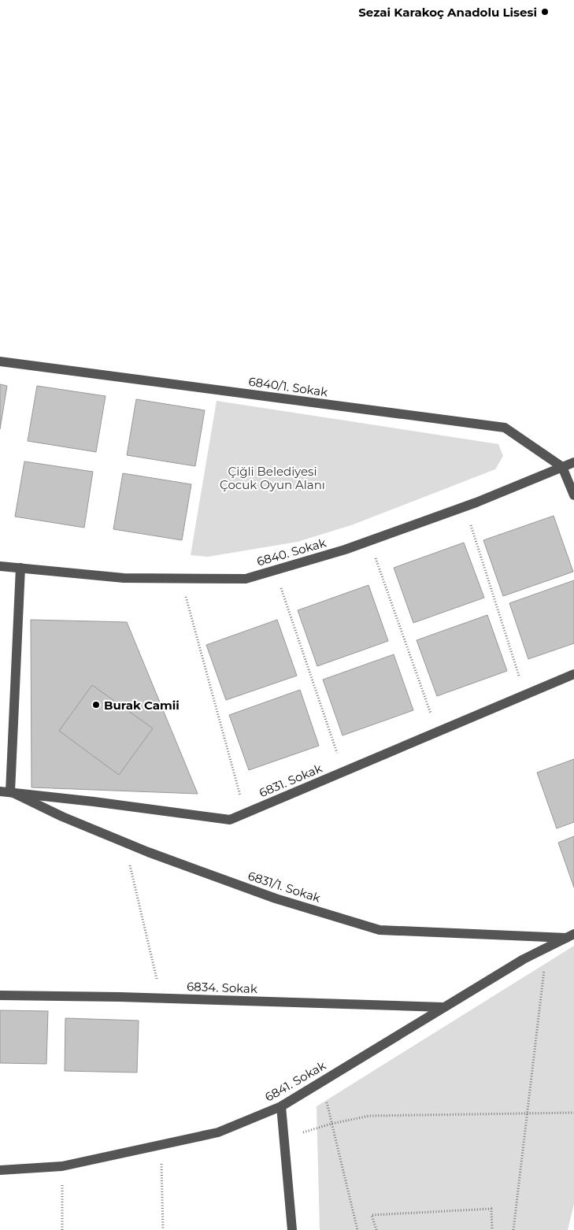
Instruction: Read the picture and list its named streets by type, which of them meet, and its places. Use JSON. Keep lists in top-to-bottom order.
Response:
{
  "streets": {
    "street": [
      "6840/1. Sokak",
      "6840. Sokak",
      "6831. Sokak",
      "6831/1. Sokak",
      "6834. Sokak",
      "6841. Sokak"
    ]
  },
  "crossings": [
    ["6840/1. Sokak", "6840. Sokak"],
    ["6831. Sokak", "6831/1. Sokak"],
    ["6831/1. Sokak", "6841. Sokak"],
    ["6834. Sokak", "6841. Sokak"]
  ],
  "parks": ["Çiğli Belediyesi Çocuk Oyun Alanı"],
  "places": ["Sezai Karakoç Anadolu Lisesi", "Burak Camii"]
}
